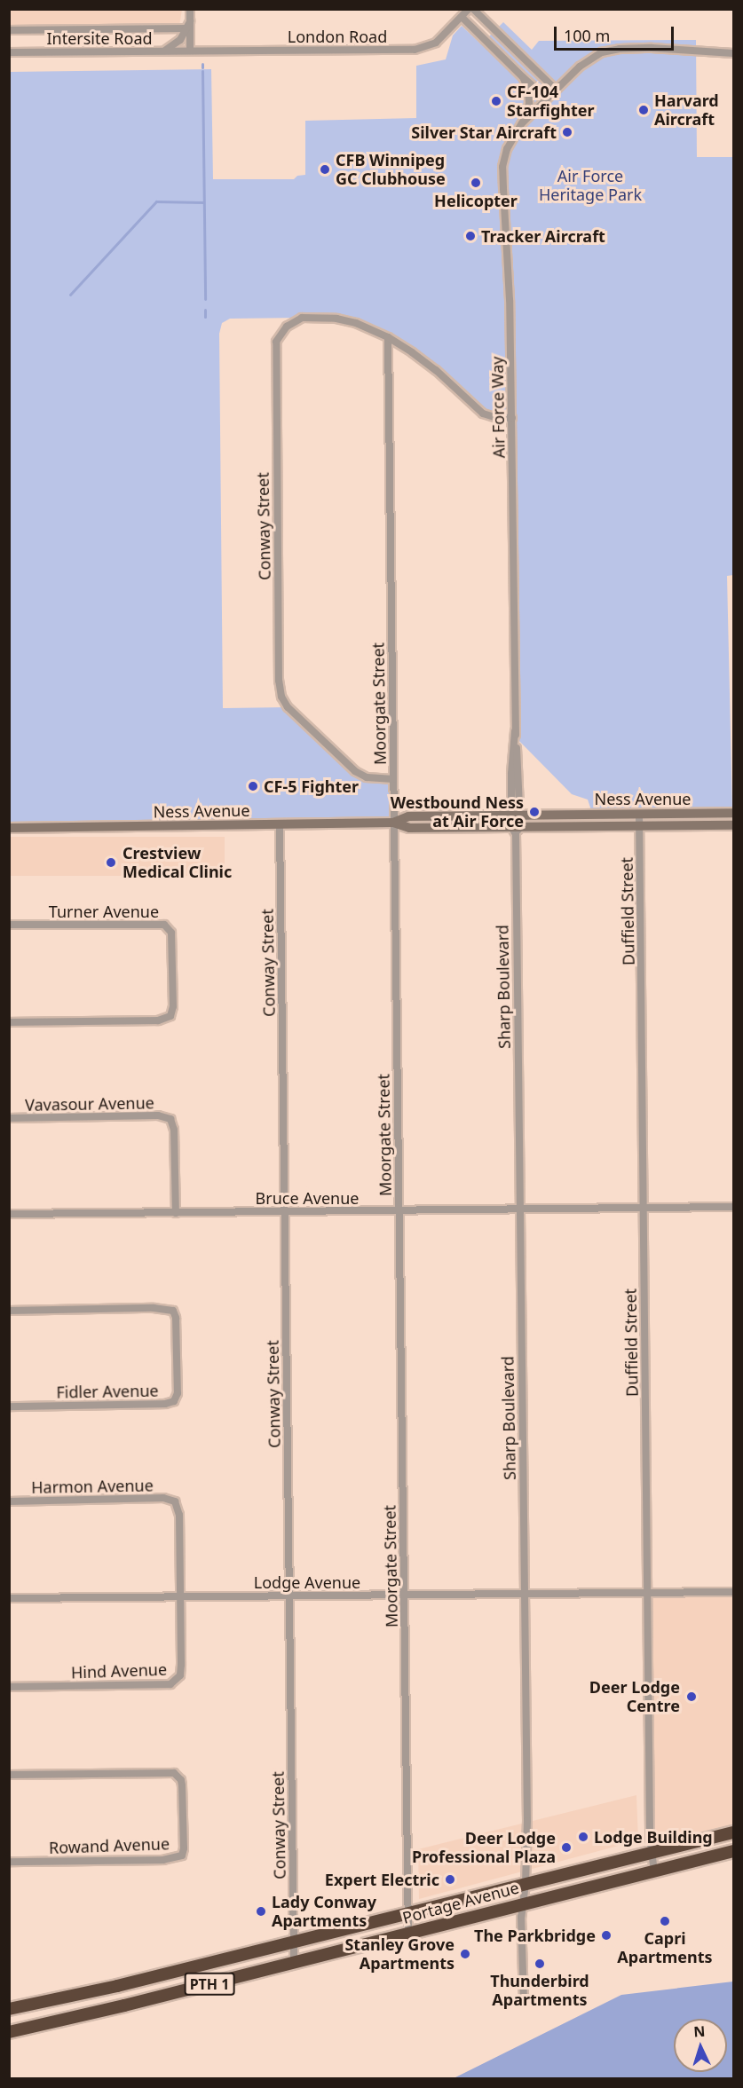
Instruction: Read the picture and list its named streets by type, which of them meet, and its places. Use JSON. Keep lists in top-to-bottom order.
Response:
{
  "streets": {
    "highway": ["Portage Avenue", "PTH 1"],
    "main road": ["Ness Avenue"],
    "street": [
      "London Road",
      "Intersite Road",
      "Air Force Way",
      "Conway Street",
      "Moorgate Street",
      "Turner Avenue",
      "Duffield Street",
      "Sharp Boulevard",
      "Vavasour Avenue",
      "Bruce Avenue",
      "Fidler Avenue",
      "Harmon Avenue",
      "Lodge Avenue",
      "Hind Avenue",
      "Rowand Avenue"
    ]
  },
  "crossings": [
    ["London Road", "Intersite Road"],
    ["Air Force Way", "Ness Avenue"],
    ["Air Force Way", "Sharp Boulevard"],
    ["Conway Street", "Moorgate Street"],
    ["Conway Street", "Ness Avenue"],
    ["Conway Street", "Bruce Avenue"],
    ["Conway Street", "Lodge Avenue"],
    ["Conway Street", "Portage Avenue"],
    ["Moorgate Street", "Ness Avenue"],
    ["Moorgate Street", "Bruce Avenue"],
    ["Moorgate Street", "Lodge Avenue"],
    ["Moorgate Street", "Portage Avenue"],
    ["Ness Avenue", "Duffield Street"],
    ["Ness Avenue", "Sharp Boulevard"],
    ["Duffield Street", "Bruce Avenue"],
    ["Duffield Street", "Lodge Avenue"],
    ["Duffield Street", "Portage Avenue"],
    ["Sharp Boulevard", "Bruce Avenue"],
    ["Sharp Boulevard", "Lodge Avenue"],
    ["Sharp Boulevard", "Portage Avenue"],
    ["Vavasour Avenue", "Bruce Avenue"],
    ["Harmon Avenue", "Lodge Avenue"],
    ["Harmon Avenue", "Hind Avenue"],
    ["Lodge Avenue", "Hind Avenue"]
  ],
  "parks": ["Air Force Heritage Park"],
  "places": [
    "CF-104 Starfighter",
    "Harvard Aircraft",
    "Silver Star Aircraft",
    "CFB Winnipeg GC Clubhouse",
    "Helicopter",
    "Tracker Aircraft",
    "CF-5 Fighter",
    "Westbound Ness at Air Force",
    "Crestview Medical Clinic",
    "Deer Lodge Centre",
    "Lodge Building",
    "Deer Lodge Professional Plaza",
    "Expert Electric",
    "Lady Conway Apartments",
    "Capri Apartments",
    "The Parkbridge",
    "Stanley Grove Apartments",
    "Thunderbird Apartments"
  ],
  "scale_bar": "100 m",
  "north": "top"
}
